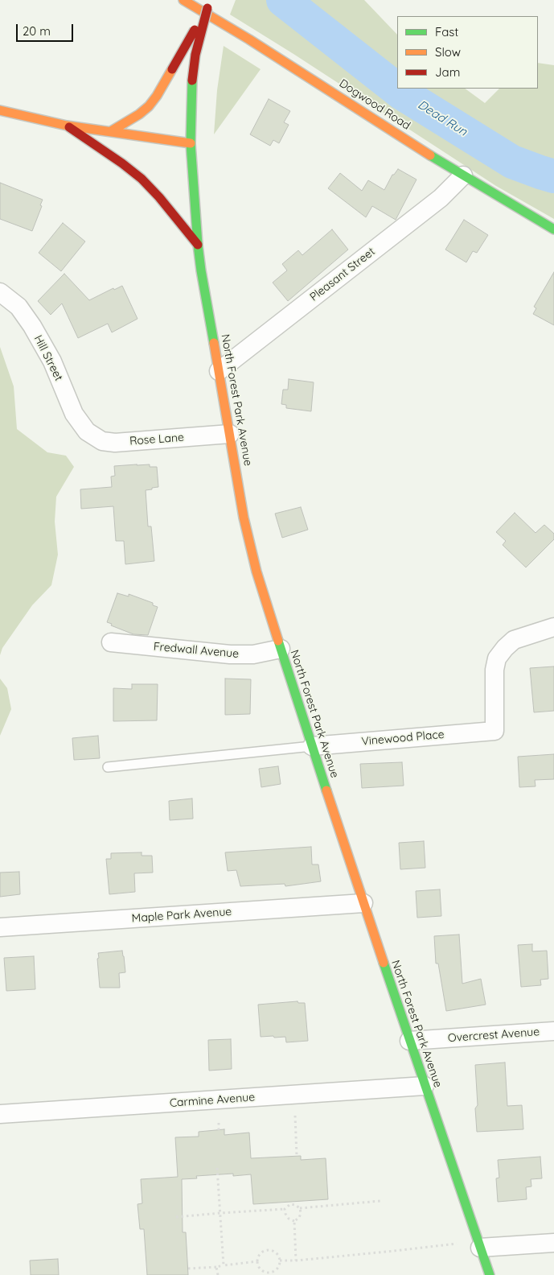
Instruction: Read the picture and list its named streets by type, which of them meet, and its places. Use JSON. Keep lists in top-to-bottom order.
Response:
{
  "streets": {
    "main road": ["Dogwood Road", "North Forest Park Avenue"],
    "street": [
      "Pleasant Street",
      "Hill Street",
      "Rose Lane",
      "Fredwall Avenue",
      "Vinewood Place",
      "Maple Park Avenue",
      "Overcrest Avenue",
      "Carmine Avenue"
    ]
  },
  "crossings": [
    ["Dogwood Road", "Pleasant Street"],
    ["Pleasant Street", "North Forest Park Avenue"],
    ["Hill Street", "Rose Lane"],
    ["North Forest Park Avenue", "Rose Lane"],
    ["North Forest Park Avenue", "Fredwall Avenue"],
    ["North Forest Park Avenue", "Vinewood Place"],
    ["North Forest Park Avenue", "Maple Park Avenue"],
    ["North Forest Park Avenue", "Overcrest Avenue"],
    ["North Forest Park Avenue", "Carmine Avenue"]
  ],
  "water": ["Dead Run"],
  "legend": ["Fast", "Slow", "Jam"],
  "scale_bar": "20 m"
}
